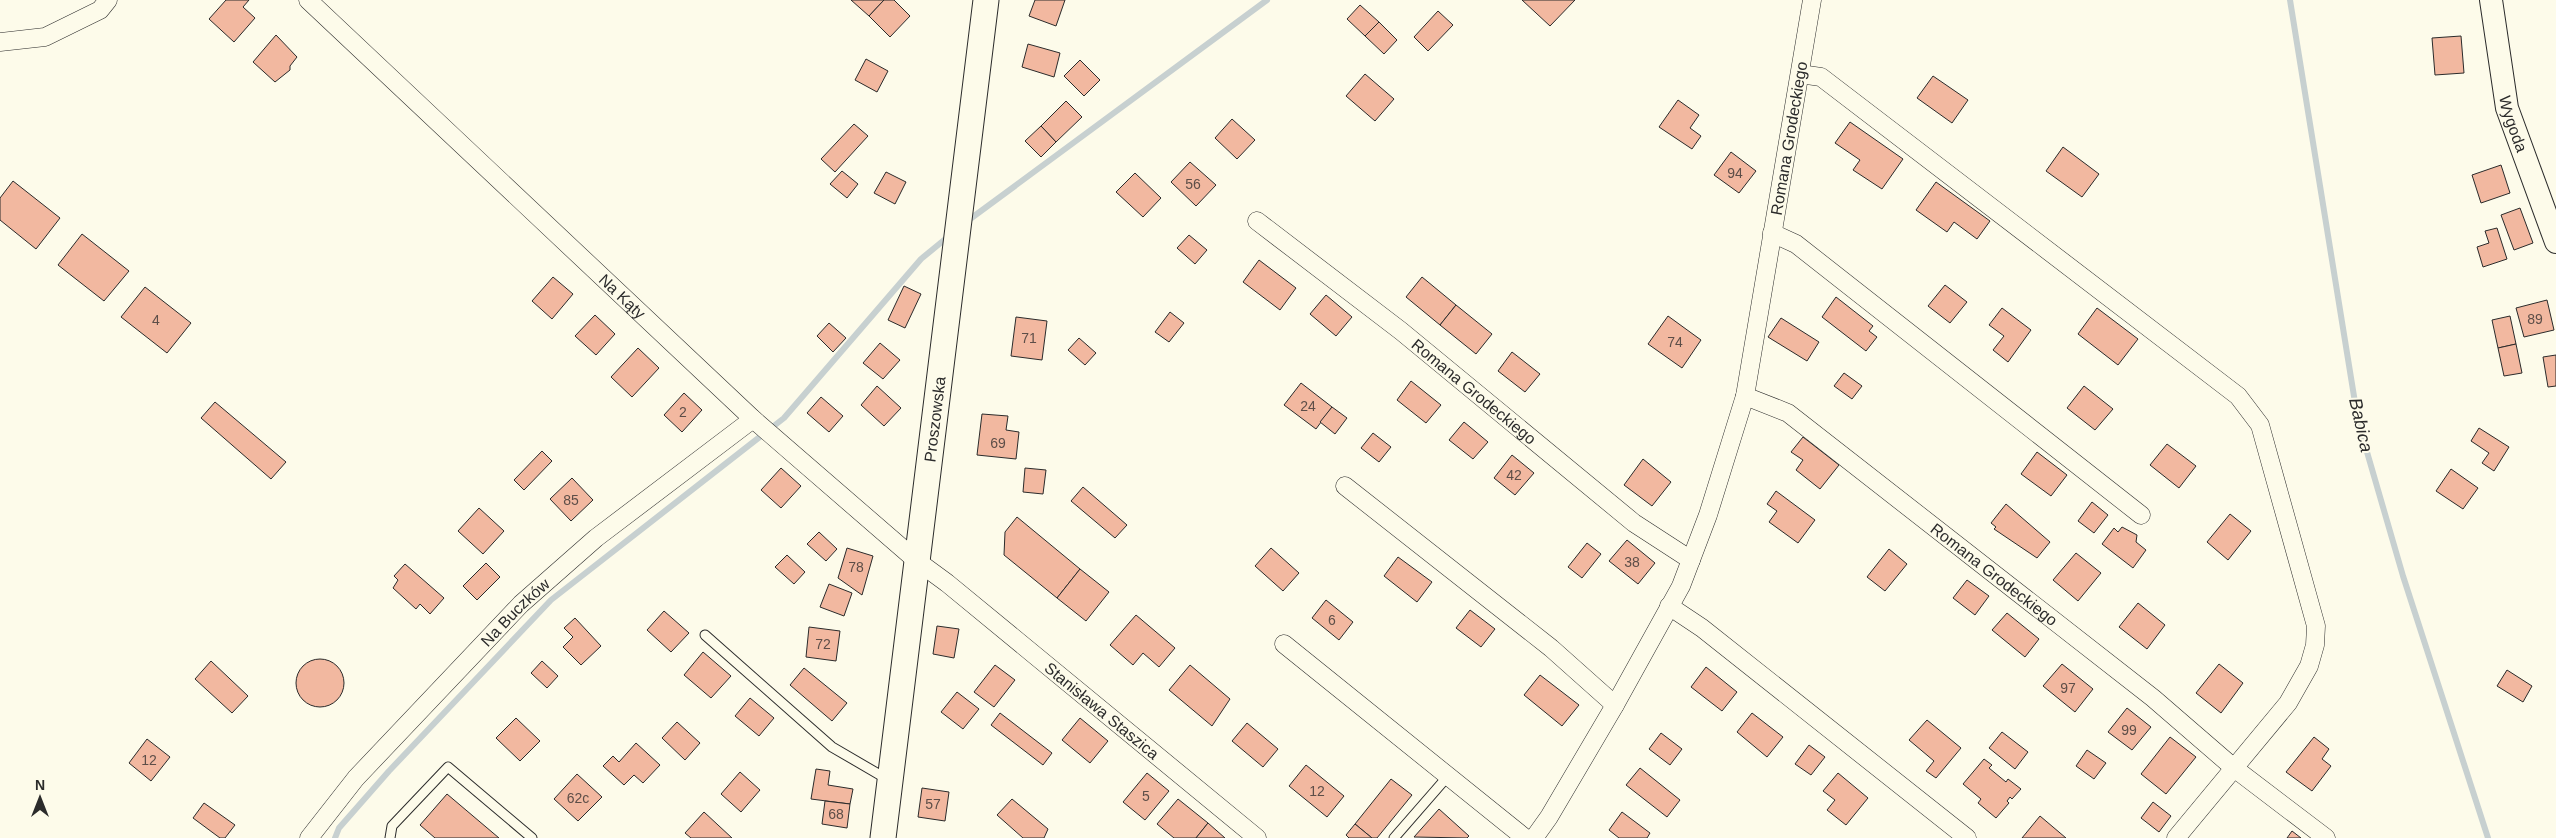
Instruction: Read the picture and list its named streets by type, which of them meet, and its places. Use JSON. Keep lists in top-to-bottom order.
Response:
{
  "streets": {
    "main road": ["Proszowska"],
    "street": [
      "Wygoda",
      "Romana Grodeckiego",
      "Na Kąty",
      "Na Buczków",
      "Stanisława Staszica"
    ]
  },
  "crossings": [
    ["Na Kąty", "Proszowska"],
    ["Na Kąty", "Na Buczków"],
    ["Na Kąty", "Stanisława Staszica"]
  ],
  "water": ["Babica"],
  "house_numbers": [
    "94",
    "56",
    "89",
    "4",
    "71",
    "74",
    "24",
    "2",
    "69",
    "42",
    "85",
    "38",
    "78",
    "6",
    "72",
    "97",
    "99",
    "12",
    "12",
    "5",
    "62c",
    "57",
    "68"
  ],
  "north": "top"
}
